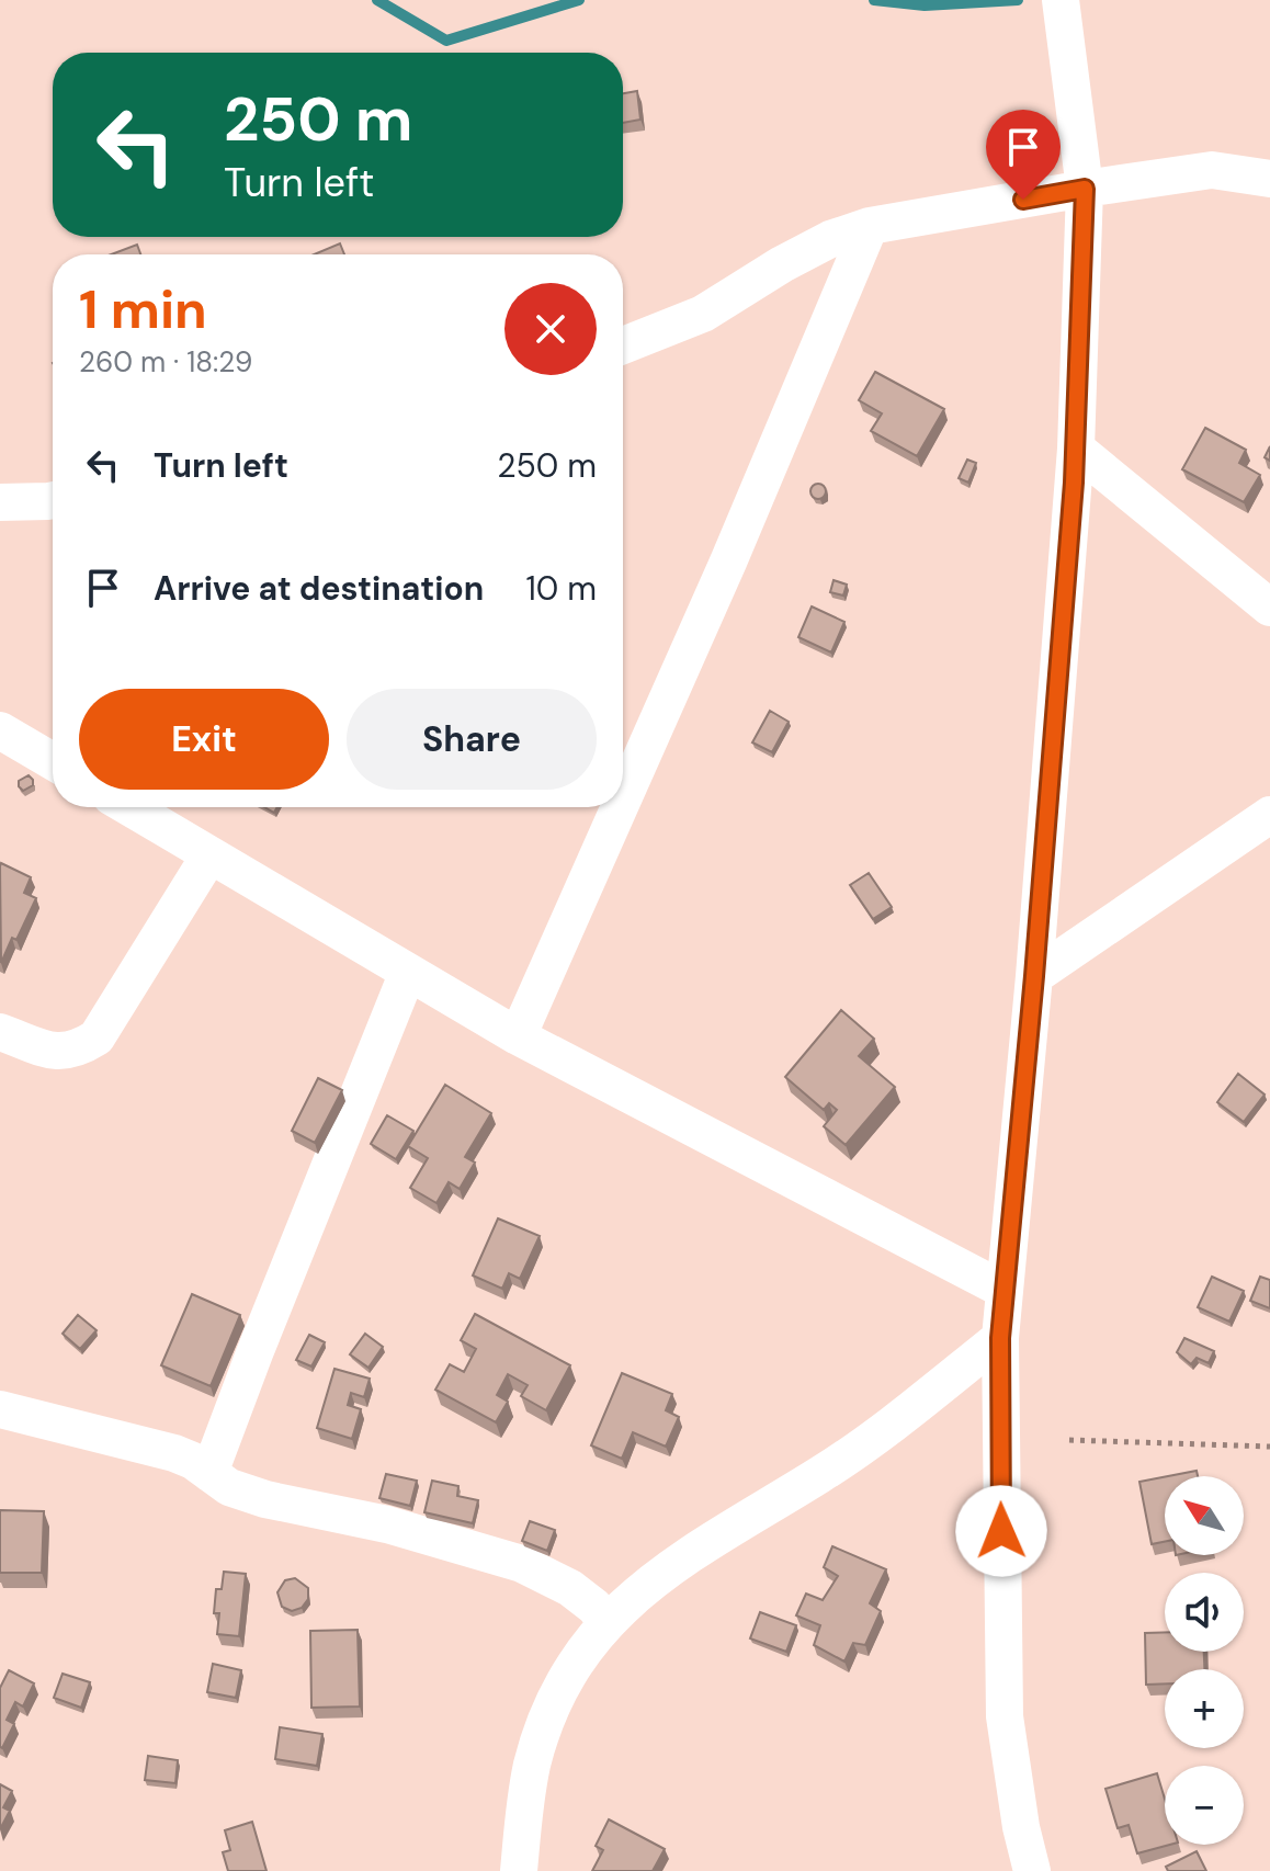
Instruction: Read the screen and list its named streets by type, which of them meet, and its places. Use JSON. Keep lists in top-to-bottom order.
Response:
{
  "north": "top left",
  "page": {
    "turn": ["250 m", "Turn left"],
    "heading": ["1 min", "260 m · 18:29"],
    "list": [
      {
        "name": "Turn left",
        "value": "250 m"
      },
      {
        "name": "Arrive at destination",
        "value": "10 m"
      }
    ],
    "buttons": ["Exit", "Share"],
    "map_buttons": ["+", "−"]
  }
}
